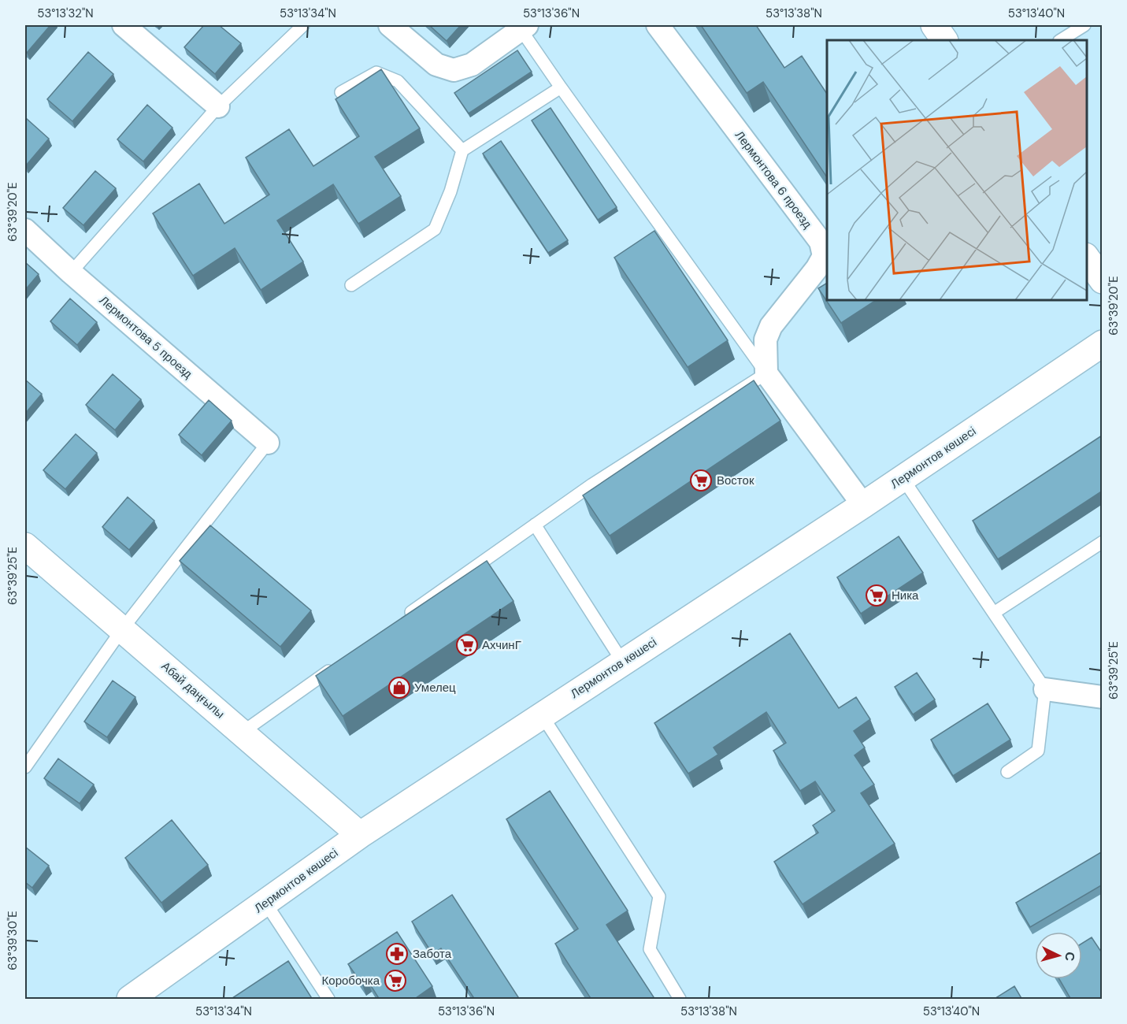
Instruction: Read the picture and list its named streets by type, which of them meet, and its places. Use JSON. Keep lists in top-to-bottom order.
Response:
{
  "streets": {
    "street": [
      "Лермонтова 6 проезд",
      "Лермонтова 5 проезд",
      "Лермонтов көшесі",
      "Абай даңғылы"
    ]
  },
  "crossings": [
    ["Лермонтов көшесі", "Абай даңғылы"]
  ],
  "places": {
    "supermarket": [
      "Восток",
      "Ника",
      "АхчинГ",
      "Коробочка"
    ],
    "shop": ["Умелец"],
    "pharmacy": ["Забота"]
  },
  "north": "right",
  "coordinates": [
    "53°13'32\"N",
    "53°13'34\"N",
    "53°13'36\"N",
    "53°13'38\"N",
    "53°13'40\"N",
    "63°39'20\"E",
    "63°39'25\"E",
    "63°39'30\"E"
  ]
}
